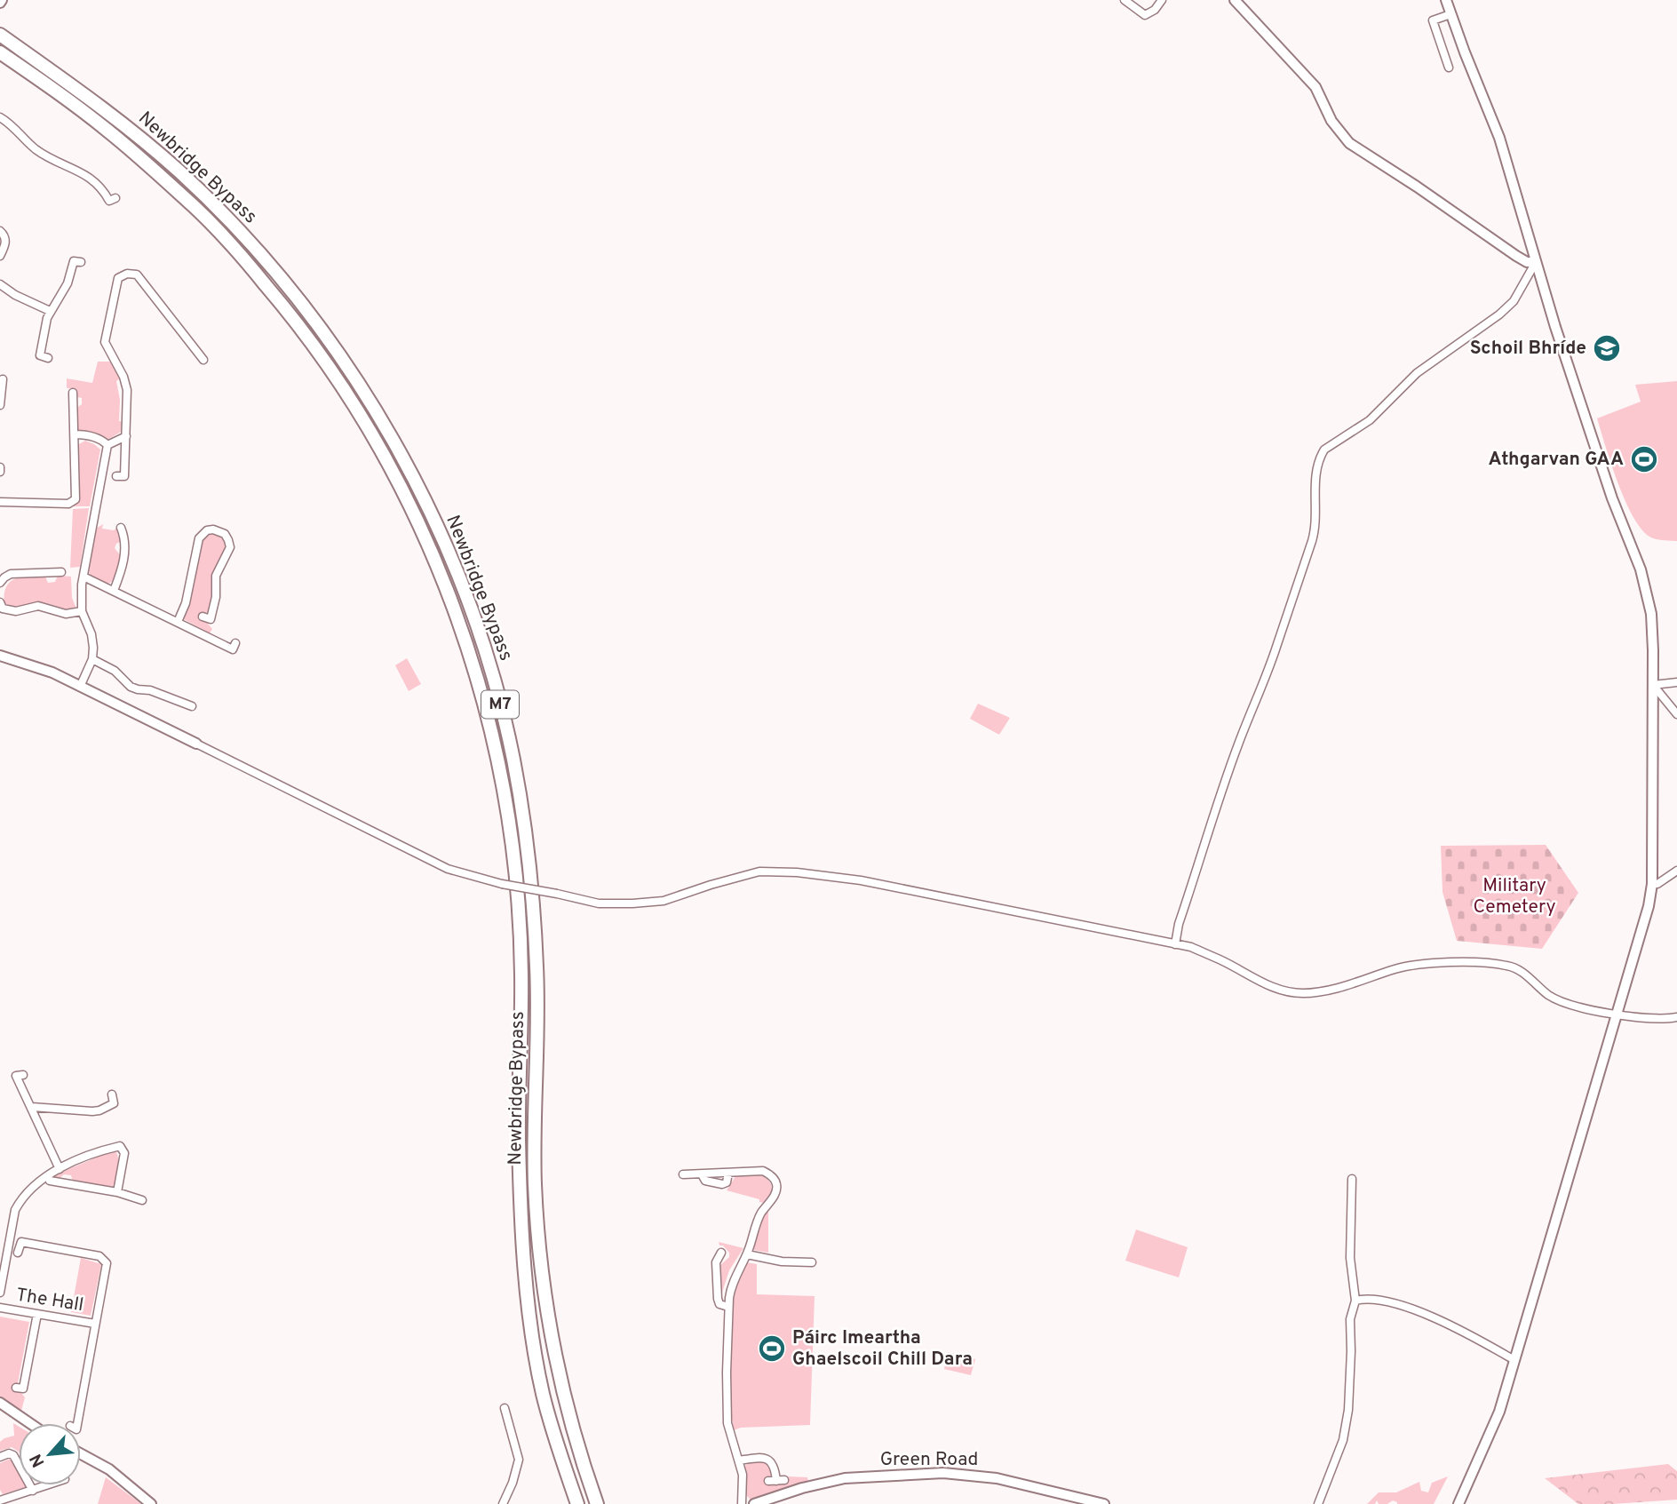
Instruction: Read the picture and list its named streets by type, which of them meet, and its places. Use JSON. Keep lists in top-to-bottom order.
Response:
{
  "streets": {
    "highway": ["Newbridge Bypass", "M7"],
    "main road": ["Green Road"],
    "street": ["The Hall"]
  },
  "parks": ["Military Cemetery"],
  "places": {
    "school or university": ["Schoil Bhríde"],
    "sports": ["Athgarvan GAA", "Páirc Imeartha Ghaelscoil Chill Dara"]
  },
  "north": "bottom left"
}
